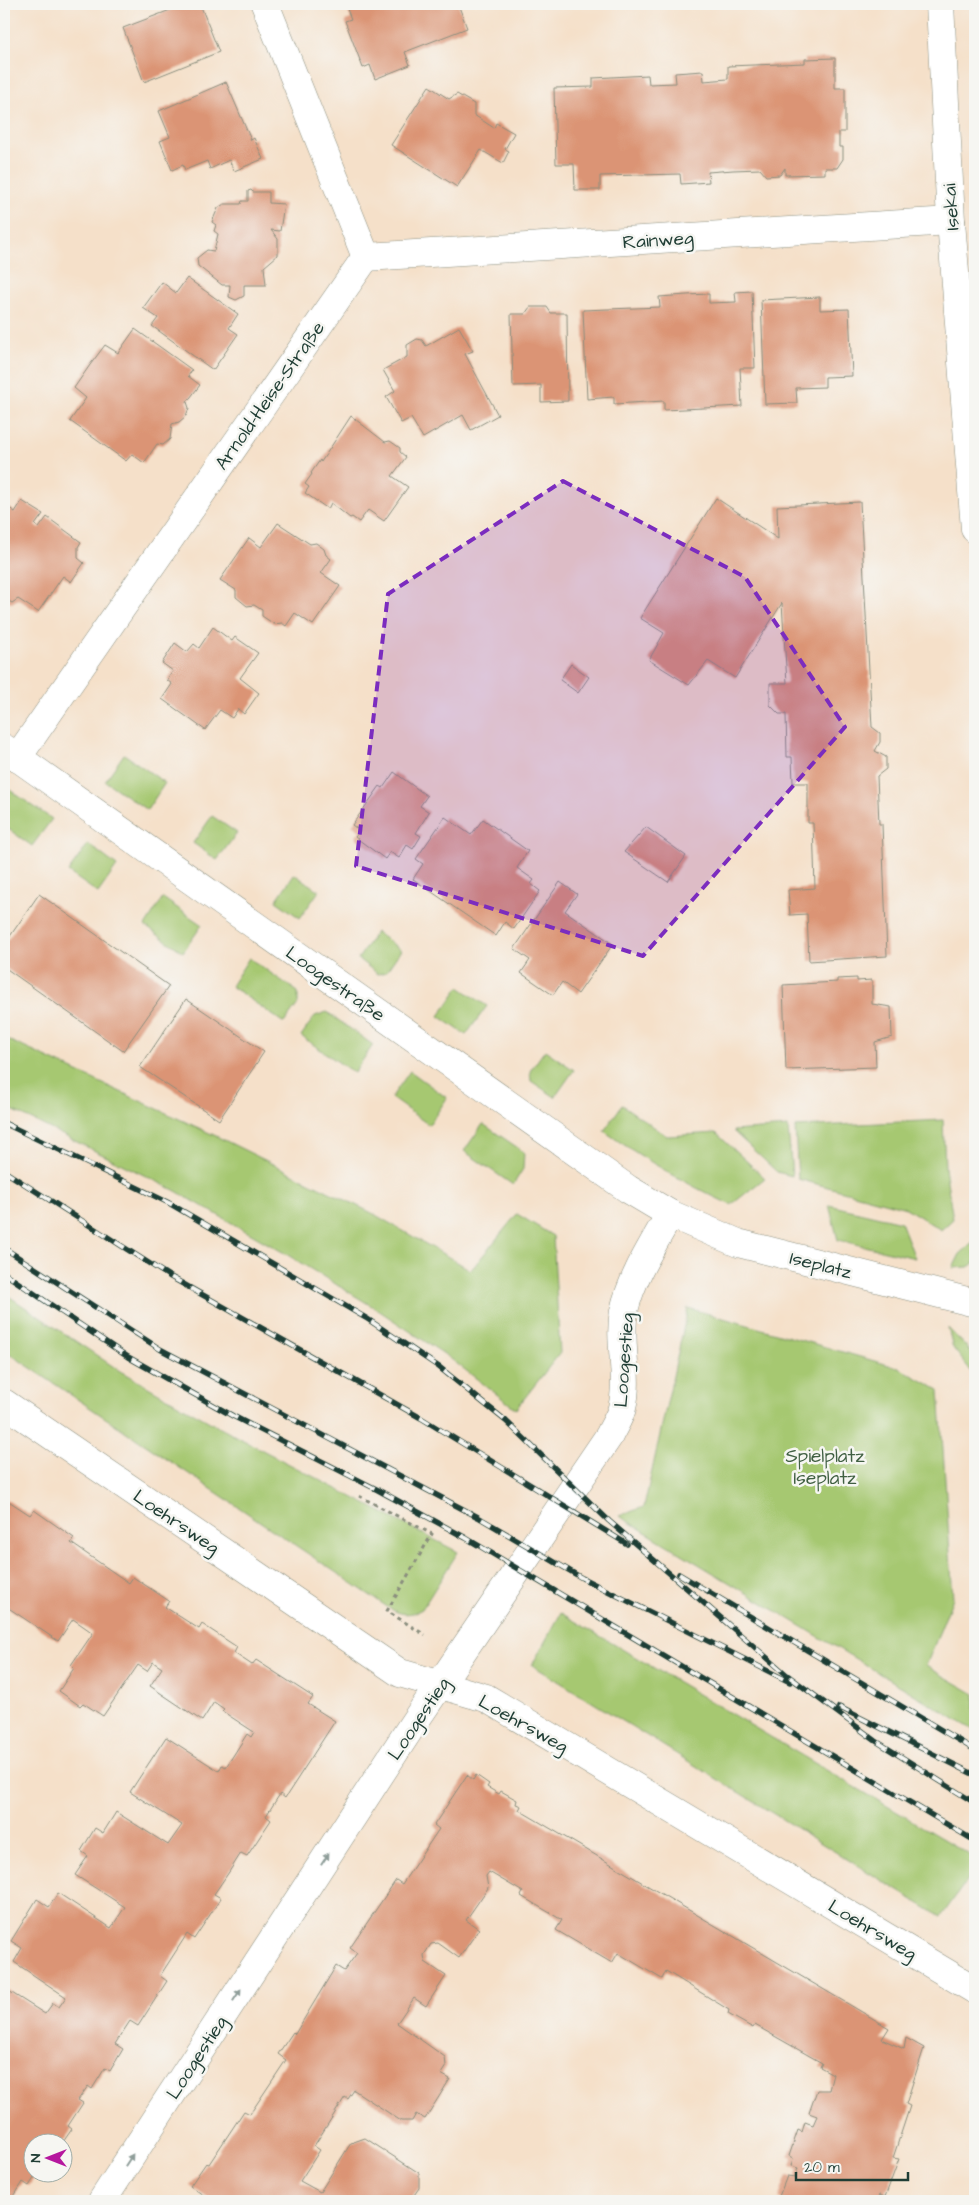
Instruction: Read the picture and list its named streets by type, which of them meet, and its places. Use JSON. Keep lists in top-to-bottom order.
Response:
{
  "streets": {
    "street": [
      "Isekai",
      "Rainweg",
      "Arnold-Heise-Straße",
      "Loogestraße",
      "Iseplatz",
      "Loogestieg",
      "Loehrsweg"
    ]
  },
  "crossings": [
    ["Isekai", "Rainweg"],
    ["Rainweg", "Arnold-Heise-Straße"],
    ["Arnold-Heise-Straße", "Loogestraße"],
    ["Loogestraße", "Iseplatz"],
    ["Loogestraße", "Loogestieg"],
    ["Iseplatz", "Loogestieg"],
    ["Loogestieg", "Loehrsweg"]
  ],
  "one_way": ["Loogestieg"],
  "parks": ["Spielplatz Iseplatz"],
  "scale_bar": "20 m",
  "north": "left"
}
